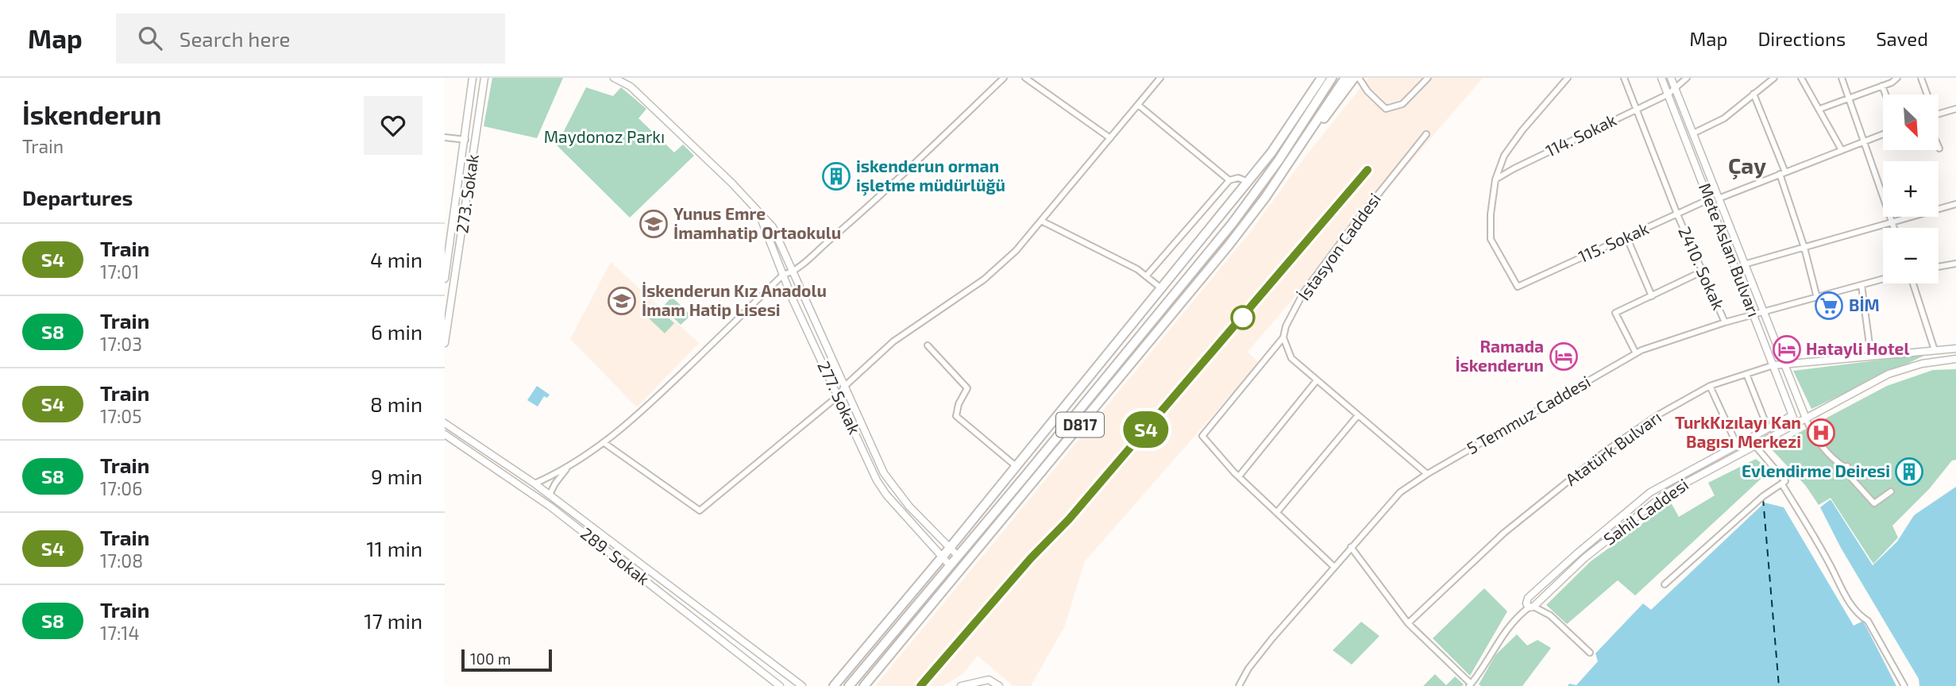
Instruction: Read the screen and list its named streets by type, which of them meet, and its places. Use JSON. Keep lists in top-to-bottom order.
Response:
{
  "streets": {
    "highway": ["D817"],
    "street": [
      "114. Sokak",
      "273. Sokak",
      "115. Sokak",
      "İstasyon Caddesi",
      "Mete Aslan Bulvarı",
      "2410. Sokak",
      "277. Sokak",
      "5 Temmuz Caddesi",
      "Atatürk Bulvarı",
      "Sahil Caddesi",
      "289. Sokak"
    ]
  },
  "crossings": [
    ["114. Sokak", "115. Sokak"],
    ["114. Sokak", "Mete Aslan Bulvarı"],
    ["114. Sokak", "2410. Sokak"],
    ["115. Sokak", "Mete Aslan Bulvarı"],
    ["115. Sokak", "2410. Sokak"],
    ["Mete Aslan Bulvarı", "5 Temmuz Caddesi"],
    ["Mete Aslan Bulvarı", "Atatürk Bulvarı"],
    ["Mete Aslan Bulvarı", "Sahil Caddesi"],
    ["2410. Sokak", "5 Temmuz Caddesi"],
    ["277. Sokak", "D817"]
  ],
  "districts": ["Çay"],
  "parks": ["Maydonoz Parkı"],
  "places": {
    "building": ["iskenderun orman işletme müdürlüğü", "Evlendirme Deiresi"],
    "school or university": ["Yunus Emre İmamhatip Ortaokulu", "İskenderun Kız Anadolu İmam Hatip Lisesi"],
    "supermarket": ["BİM"],
    "hotel": ["Hatayli Hotel", "Ramada İskenderun"],
    "hospital": ["TurkKızılayı Kan Bagısı Merkezi"]
  },
  "scale_bar": "100 m",
  "north": "bottom right",
  "page": {
    "header": "Map",
    "search": "Search here",
    "nav": ["Map", "Directions", "Saved"],
    "heading": [
      ["İskenderun", "Train"],
      "Departures"
    ],
    "on_map": "S4",
    "map_buttons": ["+", "−"],
    "list": [
      {
        "mark": "S4",
        "name": "Train",
        "note": "17:01",
        "value": "4 min"
      },
      {
        "mark": "S8",
        "name": "Train",
        "note": "17:03",
        "value": "6 min"
      },
      {
        "mark": "S4",
        "name": "Train",
        "note": "17:05",
        "value": "8 min"
      },
      {
        "mark": "S8",
        "name": "Train",
        "note": "17:06",
        "value": "9 min"
      },
      {
        "mark": "S4",
        "name": "Train",
        "note": "17:08",
        "value": "11 min"
      },
      {
        "mark": "S8",
        "name": "Train",
        "note": "17:14",
        "value": "17 min"
      }
    ],
    "scale": "100 m"
  }
}
